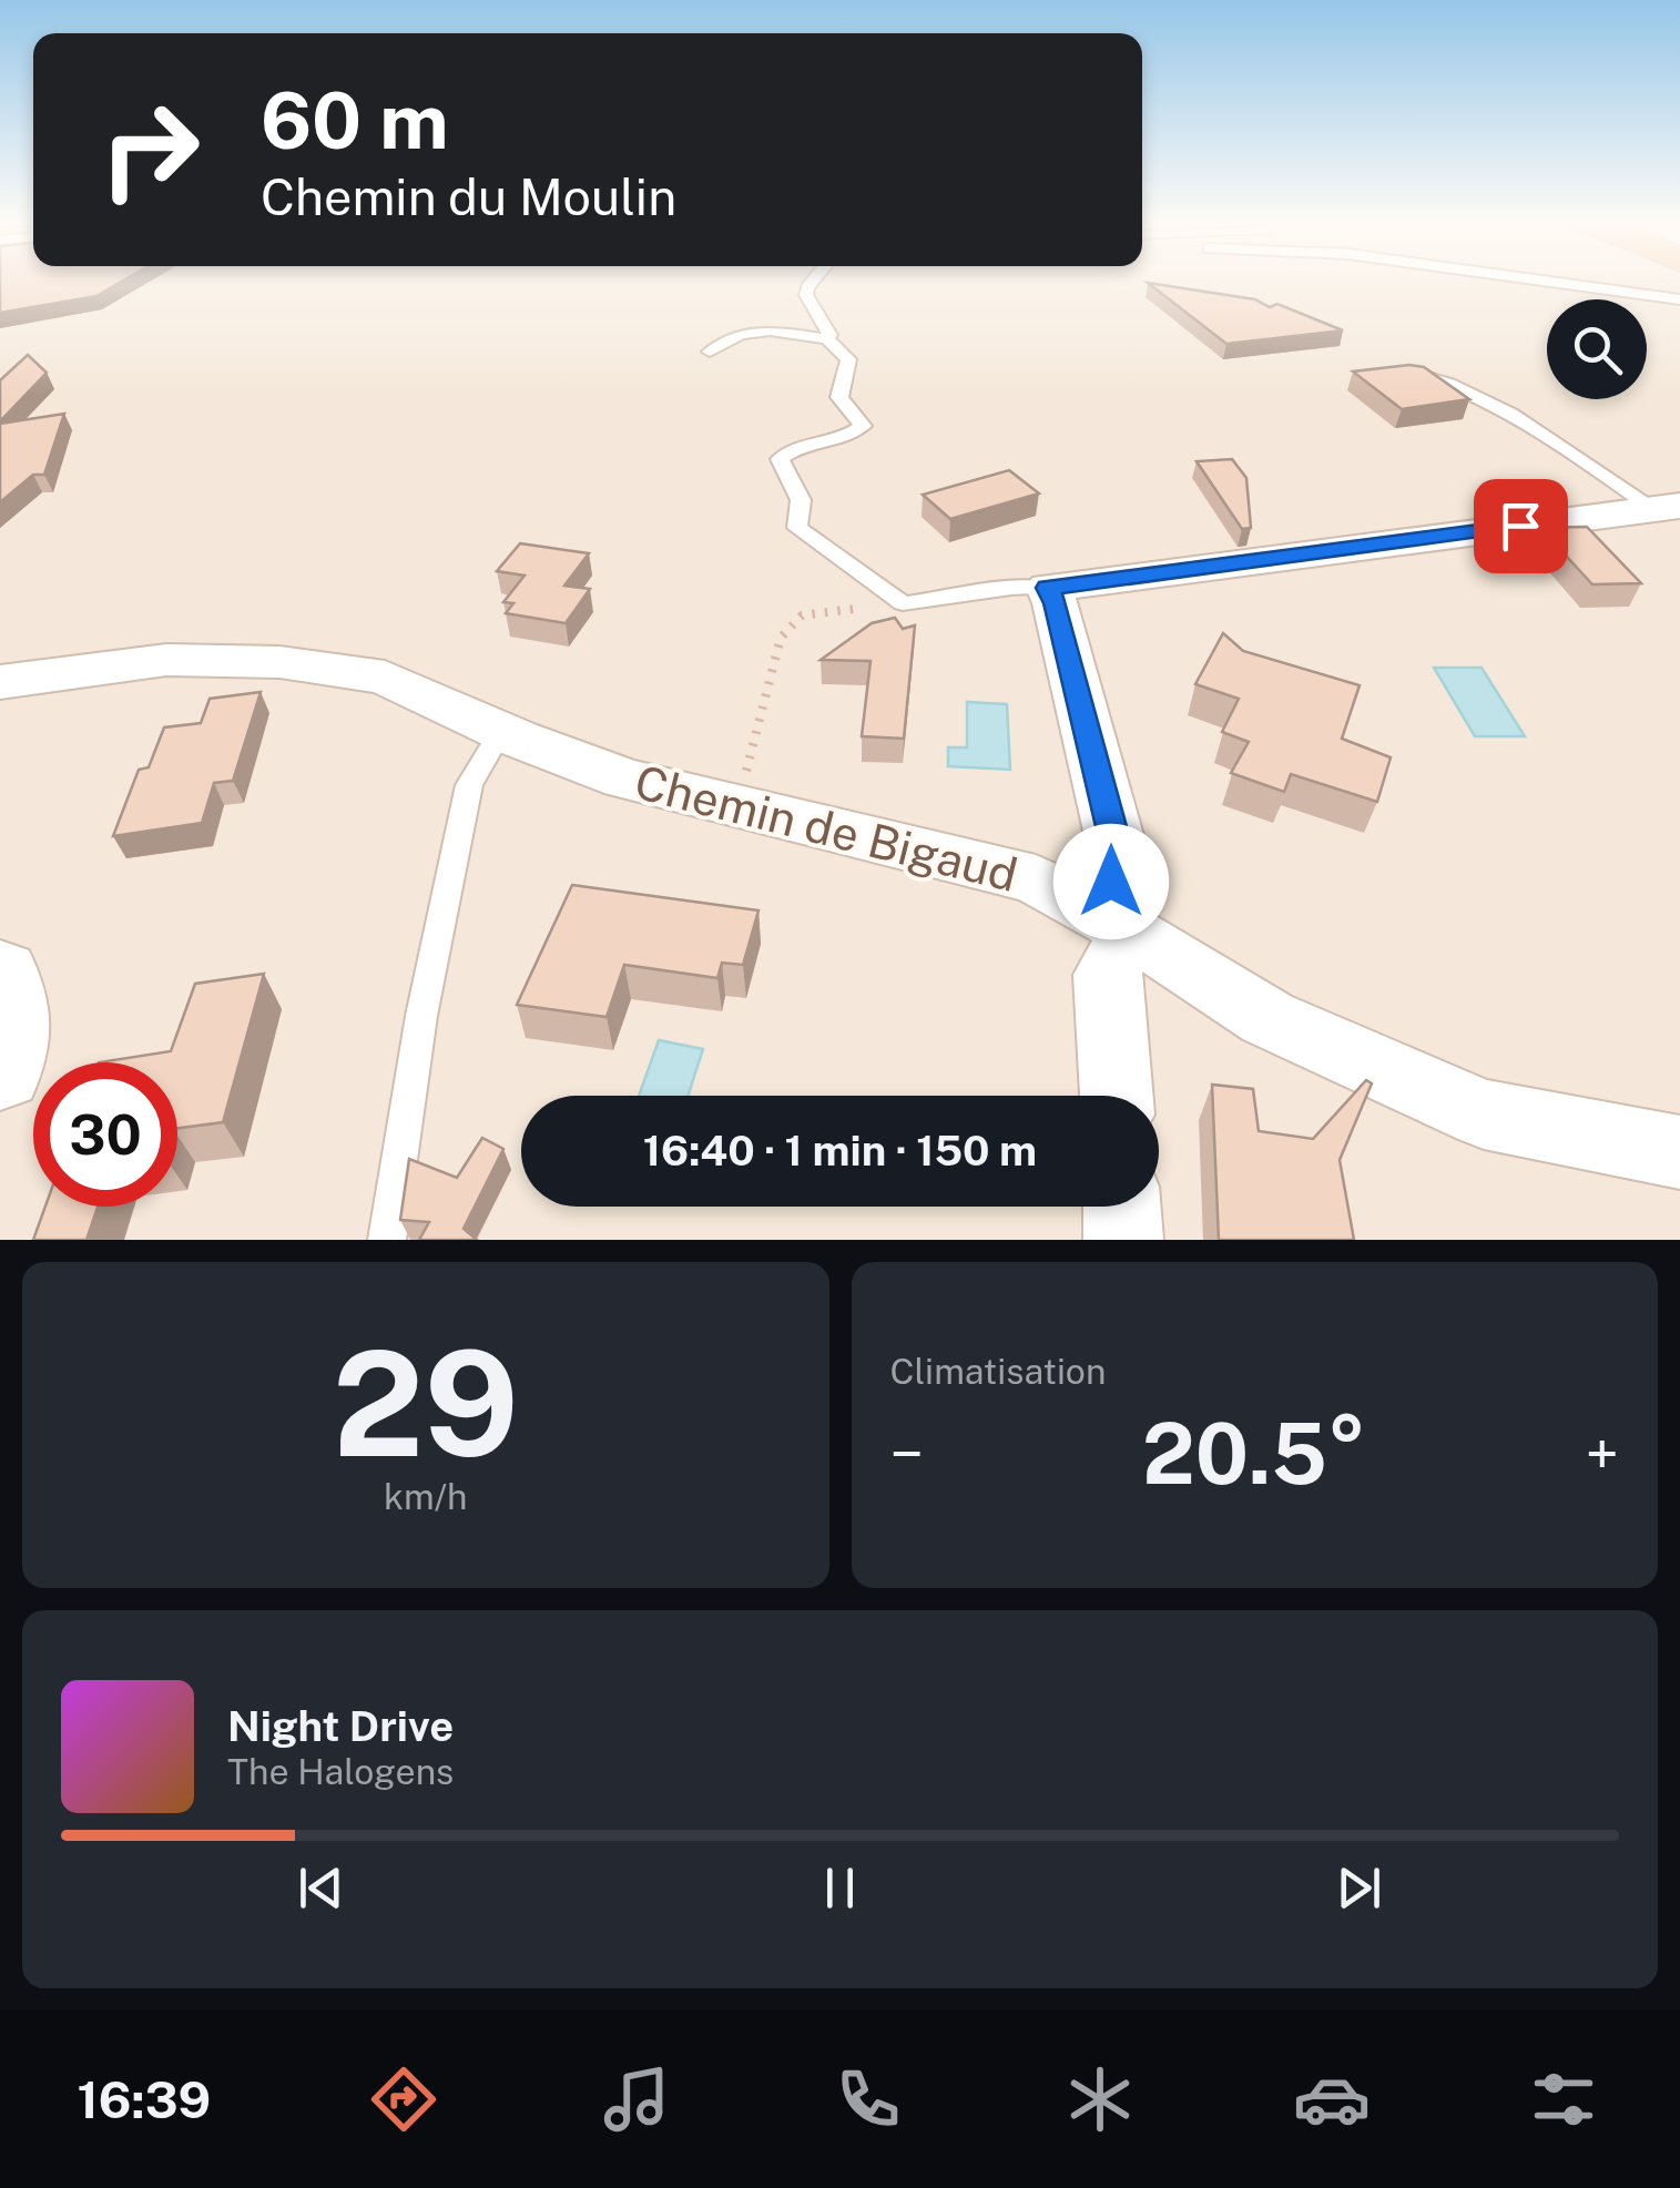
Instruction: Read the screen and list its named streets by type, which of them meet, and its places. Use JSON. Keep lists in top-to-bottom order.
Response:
{
  "streets": {
    "street": ["Chemin de Bigaud"]
  },
  "page": {
    "turn": ["60 m", "Chemin du Moulin"],
    "limit": "30",
    "trip": "16:40 · 1 min · 150 m",
    "tile": [
      ["29", "km/h"],
      "Climatisation"
    ],
    "heat": ["−", "20.5°", "+"],
    "song": ["Night Drive", "The Halogens"],
    "tabs": "16:39"
  }
}
